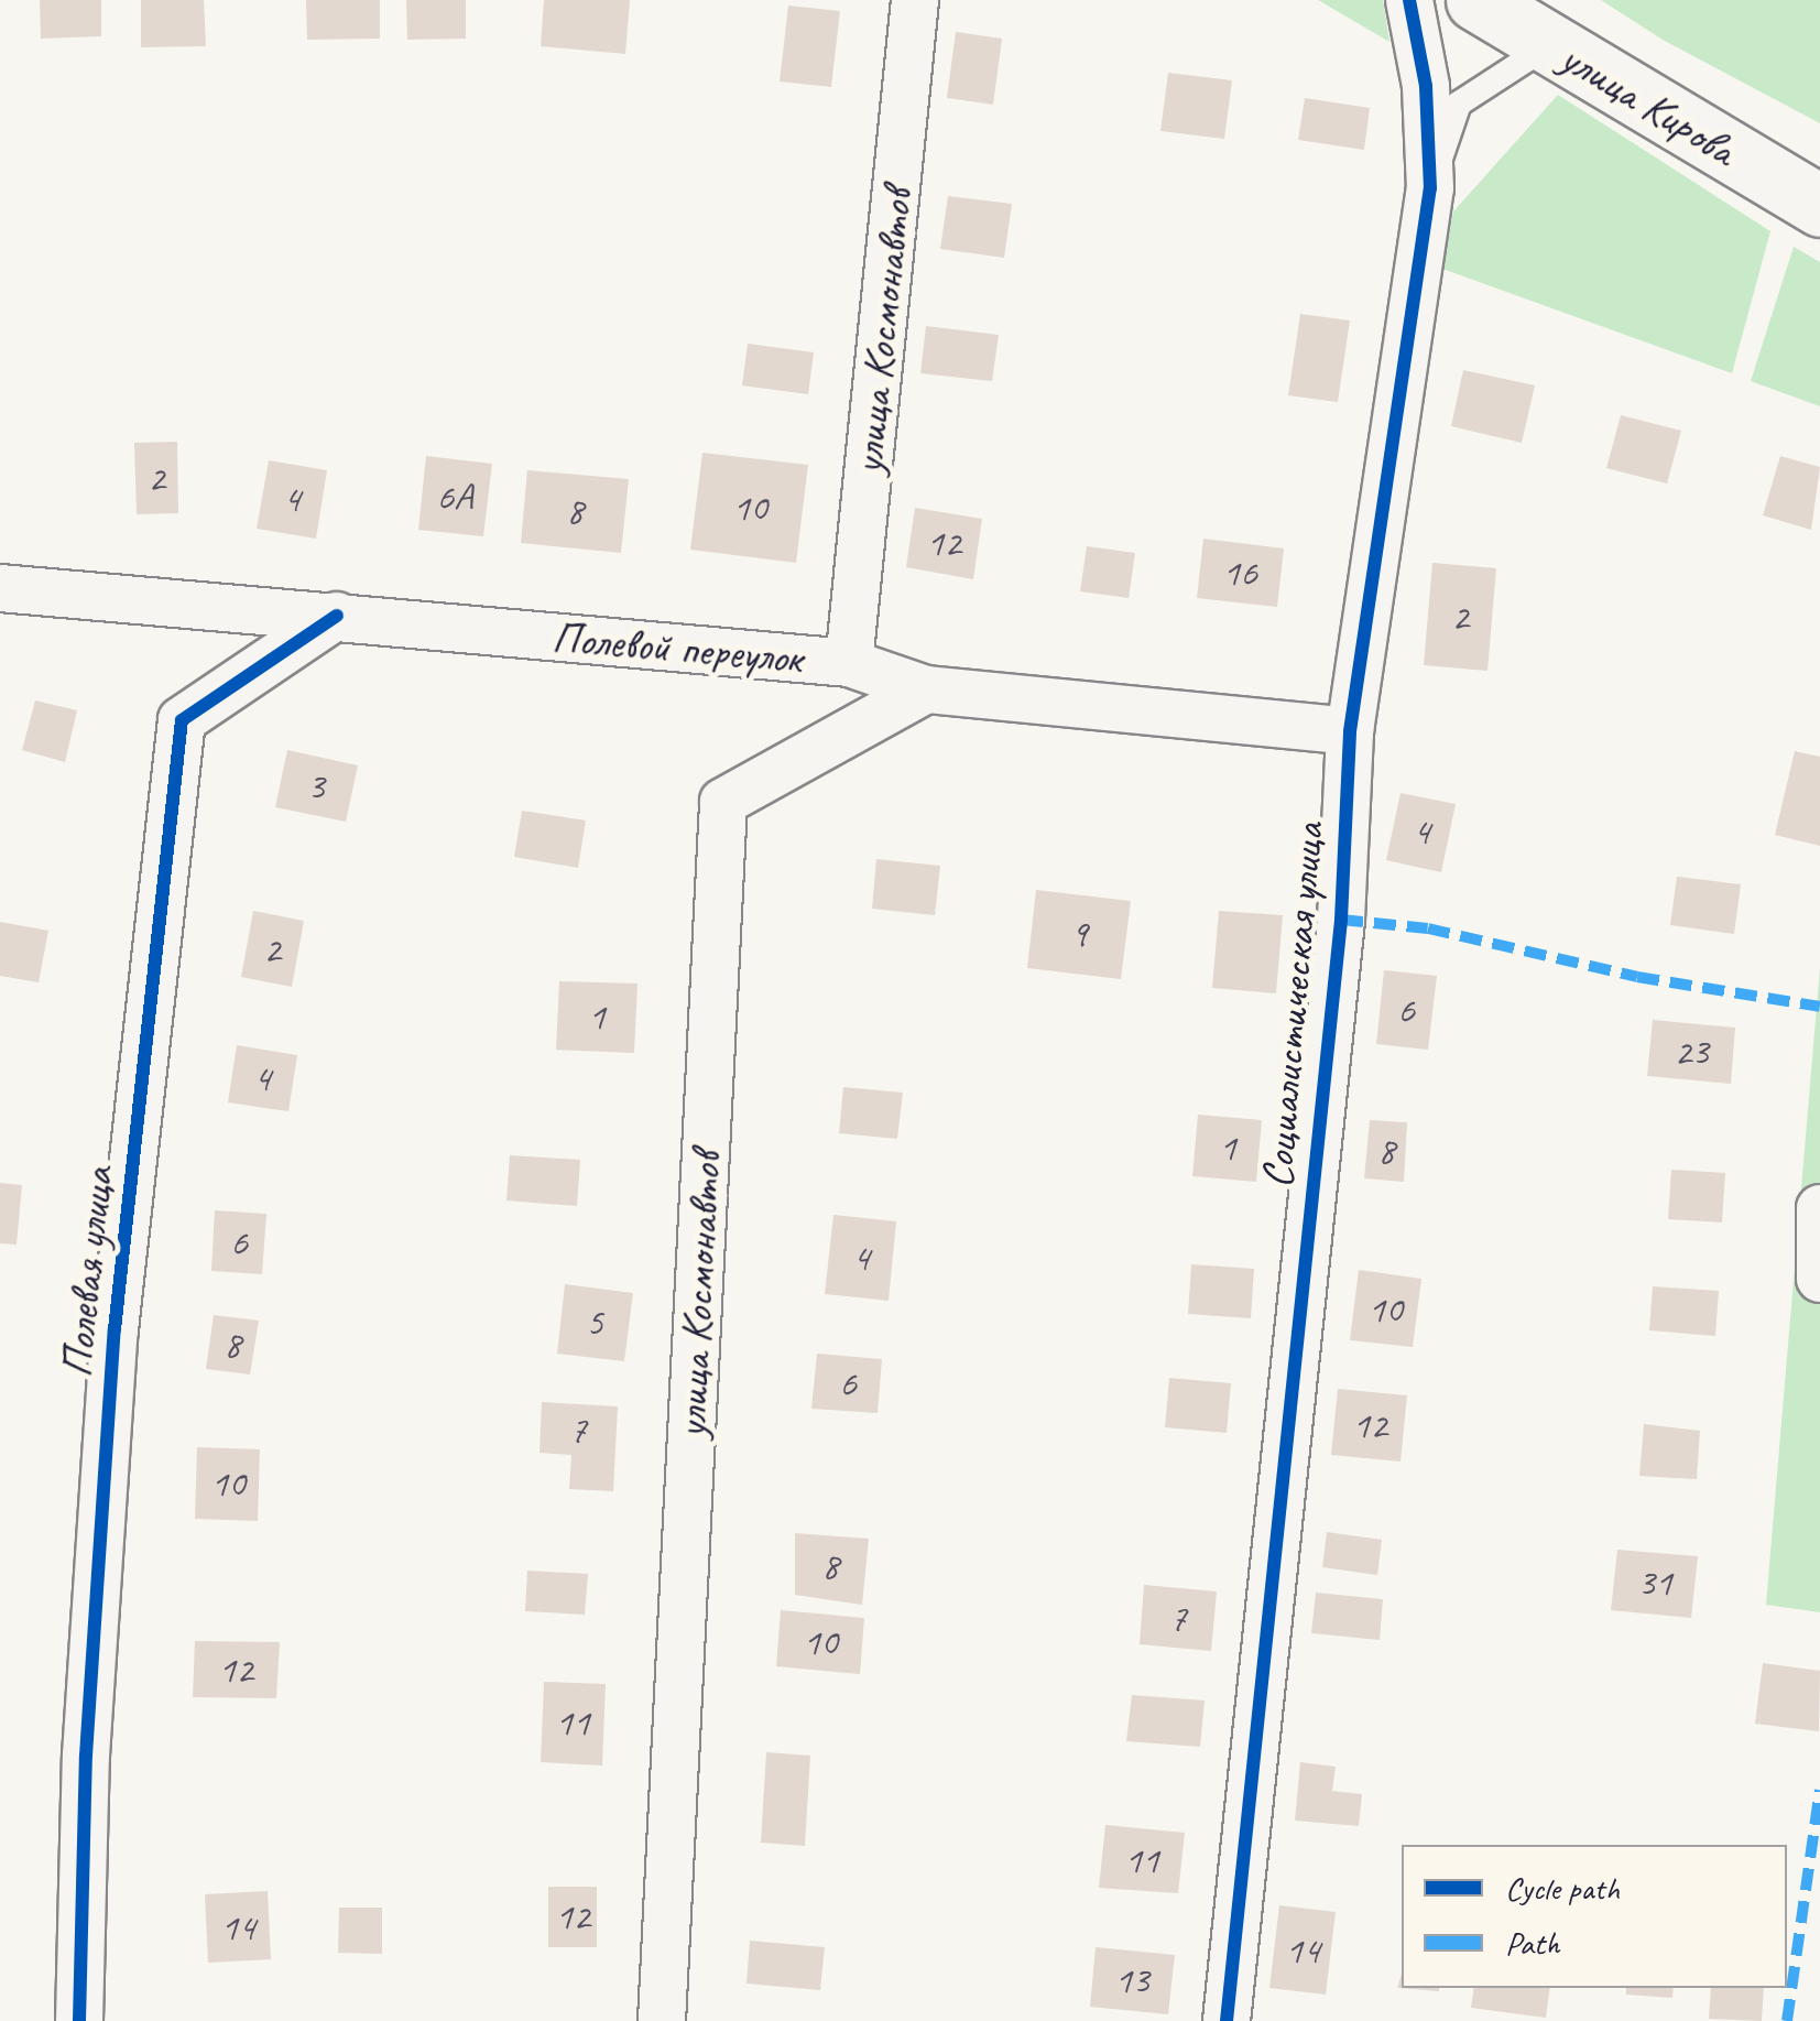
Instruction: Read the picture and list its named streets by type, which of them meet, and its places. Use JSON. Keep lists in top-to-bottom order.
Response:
{
  "streets": {
    "main road": ["улица Кирова"],
    "street": [
      "улица Космонавтов",
      "Полевой переулок",
      "Социалистическая улица",
      "Полевая улица"
    ]
  },
  "crossings": [
    ["улица Космонавтов", "Полевой переулок"],
    ["Полевой переулок", "Социалистическая улица"],
    ["Полевой переулок", "Полевая улица"]
  ],
  "house_numbers": [
    "2",
    "6А",
    "4",
    "10",
    "8",
    "12",
    "16",
    "2",
    "3",
    "4",
    "9",
    "2",
    "6",
    "1",
    "23",
    "4",
    "1",
    "8",
    "6",
    "4",
    "10",
    "5",
    "8",
    "6",
    "12",
    "7",
    "10",
    "8",
    "31",
    "7",
    "10",
    "12",
    "11",
    "11",
    "12",
    "14",
    "14",
    "13"
  ],
  "legend": ["Cycle path", "Path"]
}
